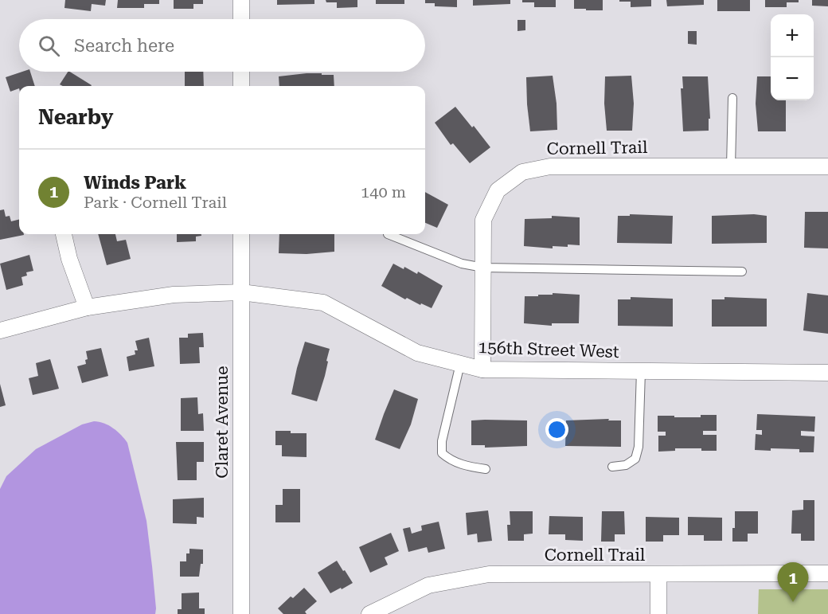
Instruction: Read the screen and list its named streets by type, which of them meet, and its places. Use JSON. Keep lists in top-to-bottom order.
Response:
{
  "streets": {
    "street": ["Cornell Trail", "156th Street West", "Claret Avenue"]
  },
  "crossings": [
    ["Cornell Trail", "156th Street West"],
    ["156th Street West", "Claret Avenue"]
  ],
  "page": {
    "map_buttons": ["+", "−"],
    "search": "Search here",
    "heading": "Nearby",
    "list": [
      {
        "mark": "1",
        "name": "Winds Park",
        "note": "Park · Cornell Trail",
        "value": "140 m"
      }
    ],
    "pins": "1"
  }
}
